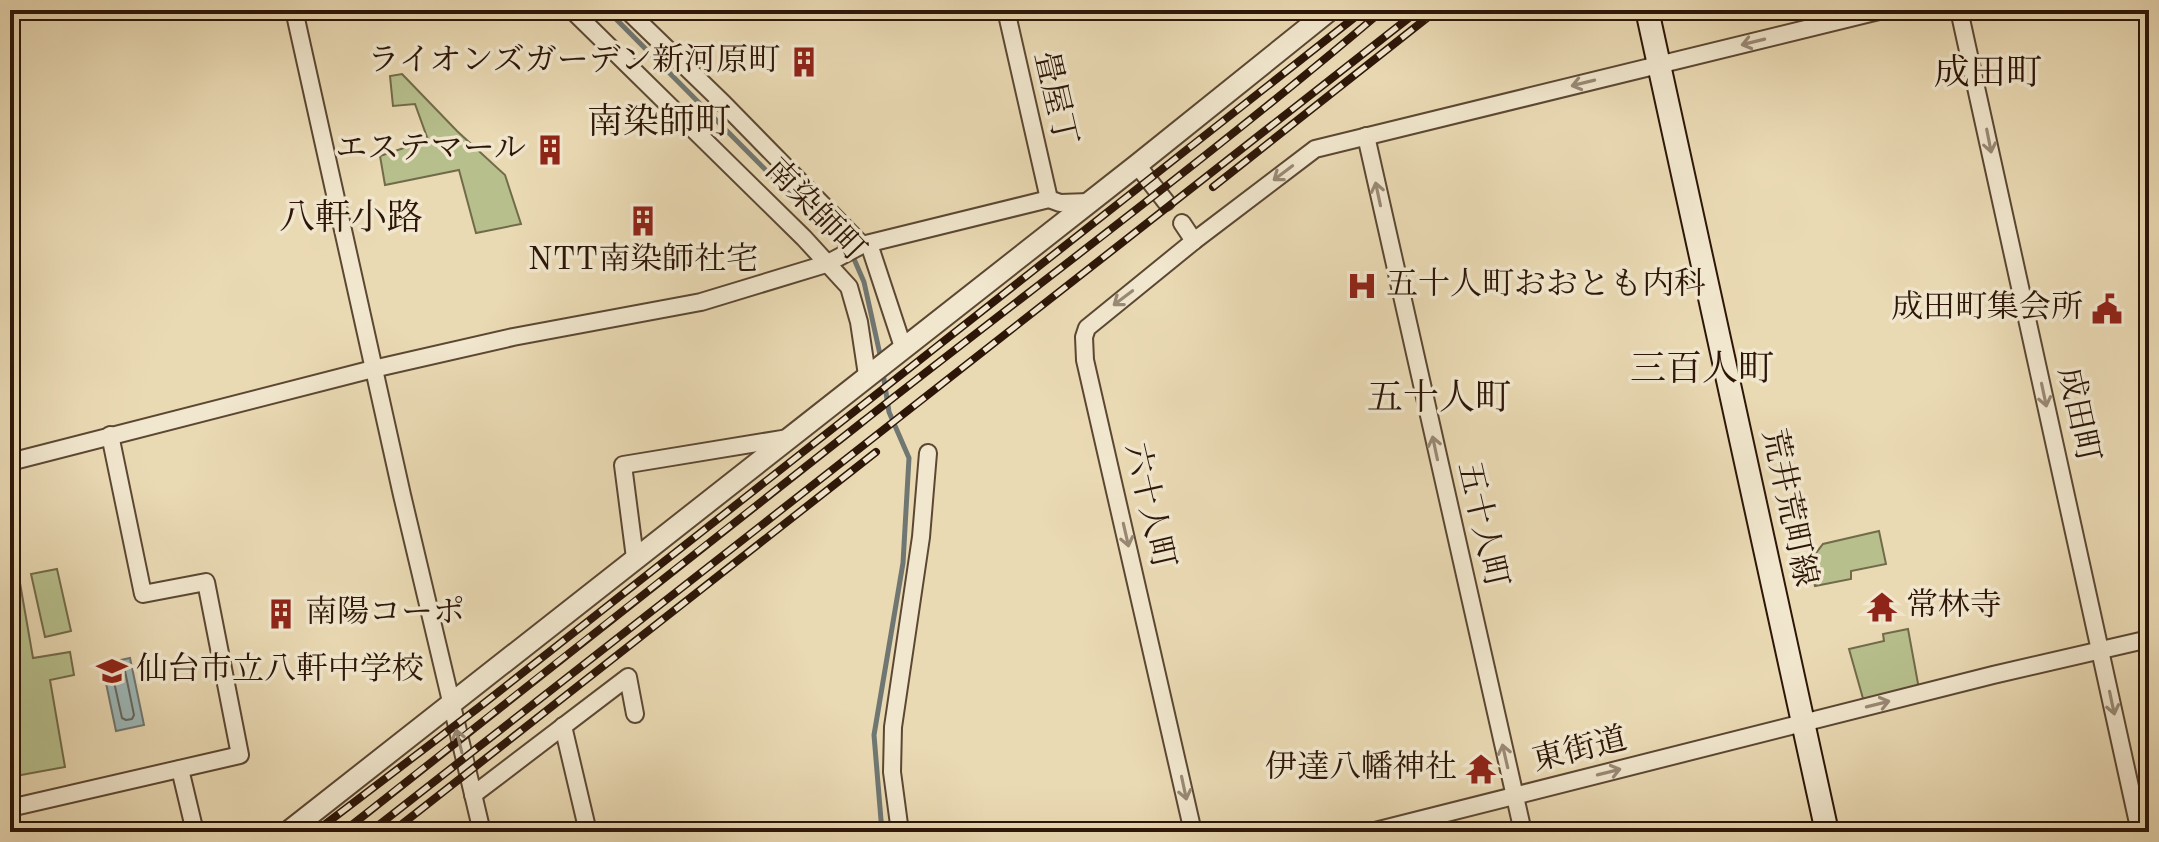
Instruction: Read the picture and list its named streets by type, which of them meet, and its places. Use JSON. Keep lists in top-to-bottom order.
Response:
{
  "streets": {
    "main road": ["荒井荒町線"],
    "street": [
      "畳屋丁",
      "南染師町",
      "成田町",
      "六十人町",
      "五十人町",
      "東街道"
    ]
  },
  "crossings": [
    ["成田町", "東街道"],
    ["六十人町", "荒井荒町線"],
    ["六十人町", "五十人町"],
    ["荒井荒町線", "東街道"],
    ["五十人町", "東街道"]
  ],
  "one_way": ["成田町", "五十人町", "東街道"],
  "districts": [
    "成田町",
    "南染師町",
    "八軒小路",
    "三百人町",
    "五十人町"
  ],
  "places": {
    "building": [
      "ライオンズガーデン新河原町",
      "エステマール",
      "NTT南染師社宅",
      "南陽コーポ"
    ],
    "hospital": ["五十人町おおとも内科"],
    "public building": ["成田町集会所"],
    "temple": ["常林寺", "伊達八幡神社"],
    "school or university": ["仙台市立八軒中学校"]
  }
}
